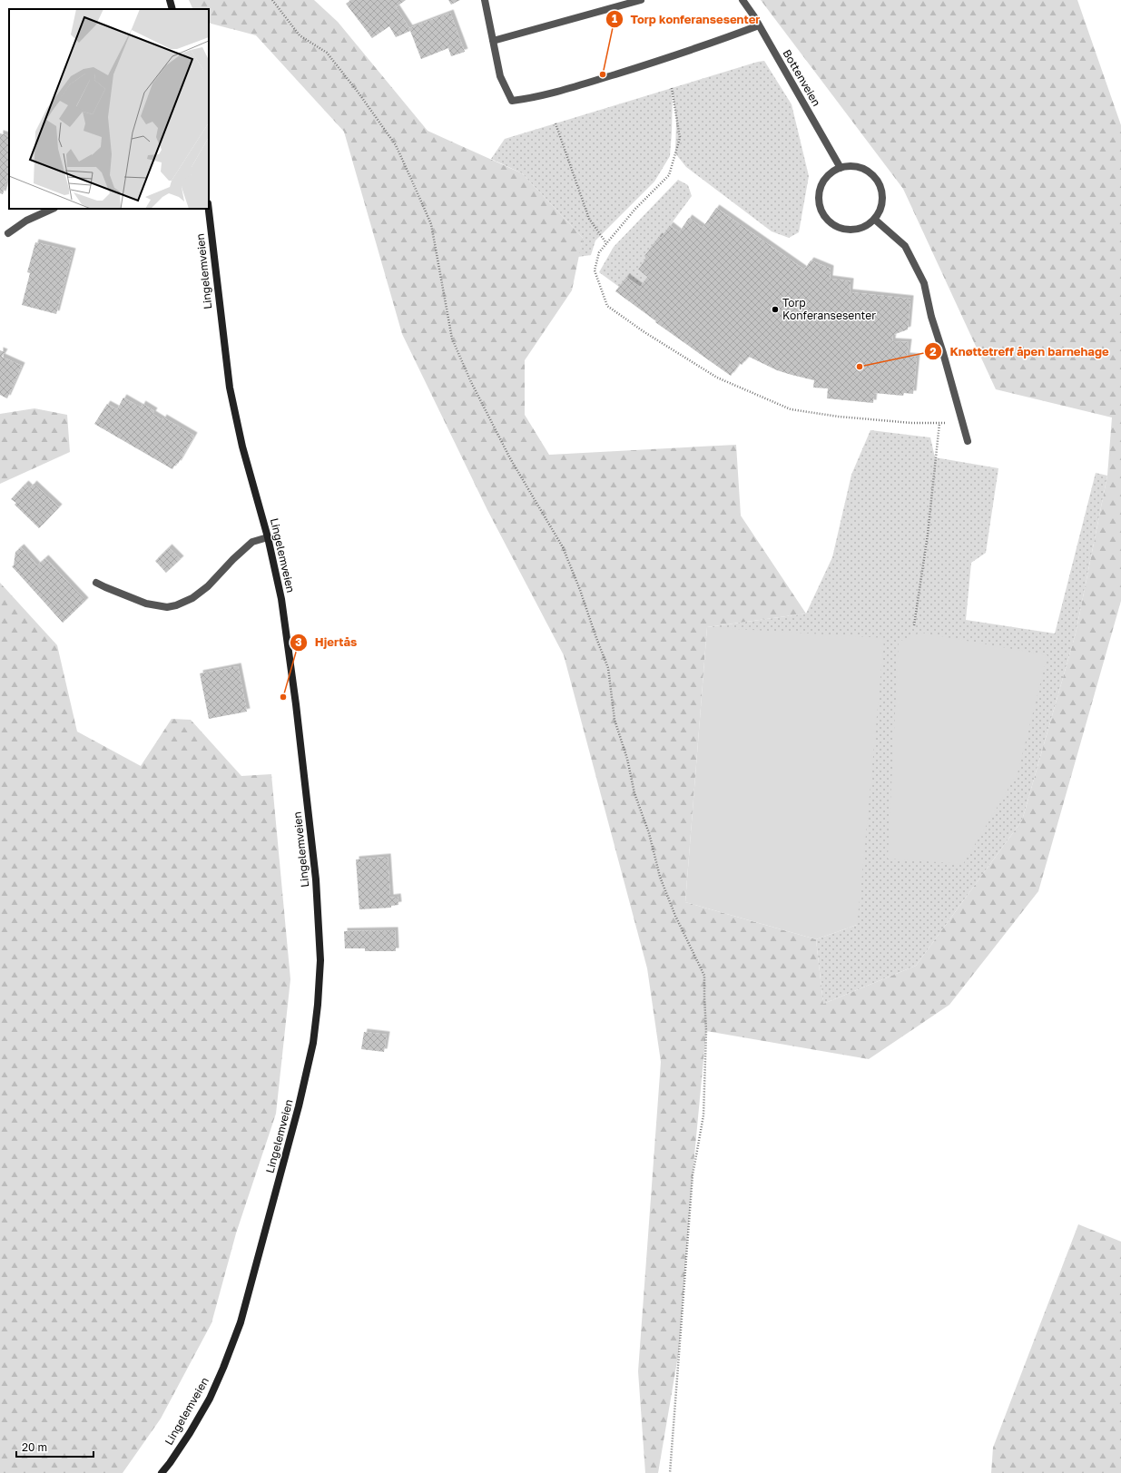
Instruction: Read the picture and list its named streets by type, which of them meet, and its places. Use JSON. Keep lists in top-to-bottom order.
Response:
{
  "streets": {
    "main road": ["Lingelemveien"],
    "street": ["Bottenveien"]
  },
  "places": [
    "Torp konferansesenter",
    "Torp Konferansesenter",
    "Knøttetreff åpen barnehage",
    "Hjertås"
  ],
  "scale_bar": "20 m"
}
